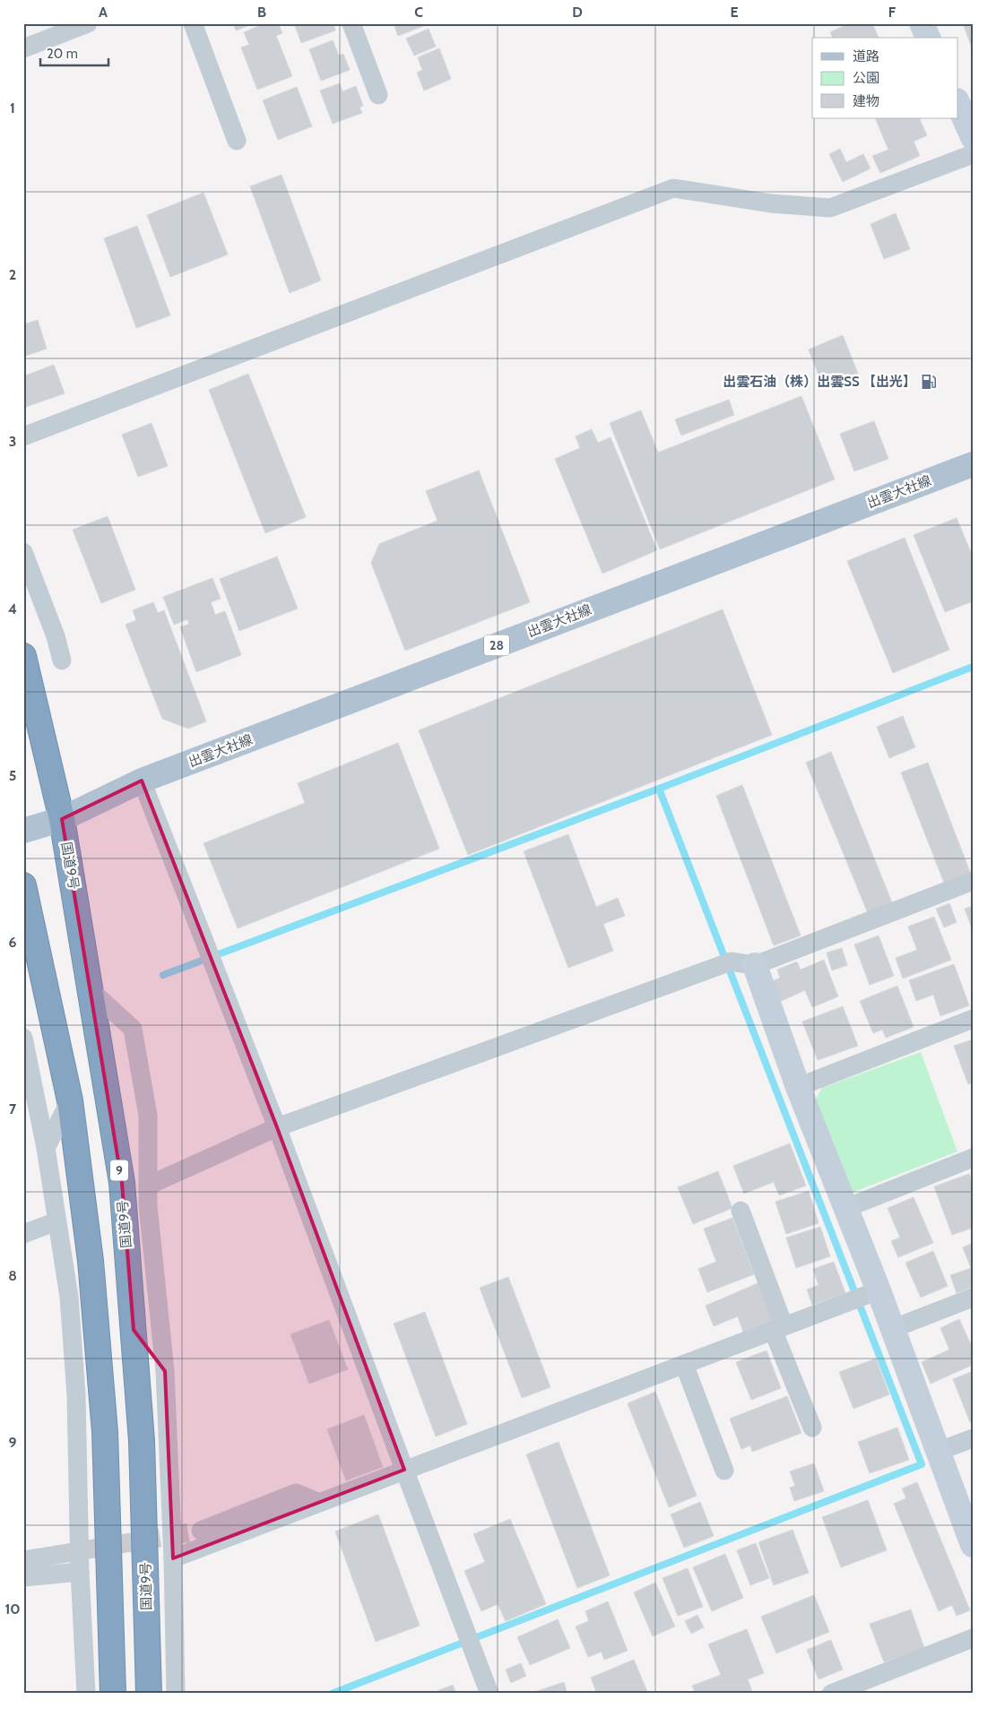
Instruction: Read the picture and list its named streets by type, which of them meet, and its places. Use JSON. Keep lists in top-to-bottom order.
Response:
{
  "streets": {
    "highway": ["国道9号", "9"],
    "main road": ["出雲大社線", "28"]
  },
  "crossings": [
    ["出雲大社線", "国道9号"]
  ],
  "places": {
    "fuel station": ["出雲石油（株）出雲SS 【出光】"]
  },
  "legend": ["道路", "公園", "建物"],
  "scale_bar": "20 m",
  "grid": {
    "columns": [
      "A",
      "B",
      "C",
      "D",
      "E",
      "F"
    ],
    "rows": [
      "1",
      "2",
      "3",
      "4",
      "5",
      "6",
      "7",
      "8",
      "9",
      "10"
    ]
  }
}
